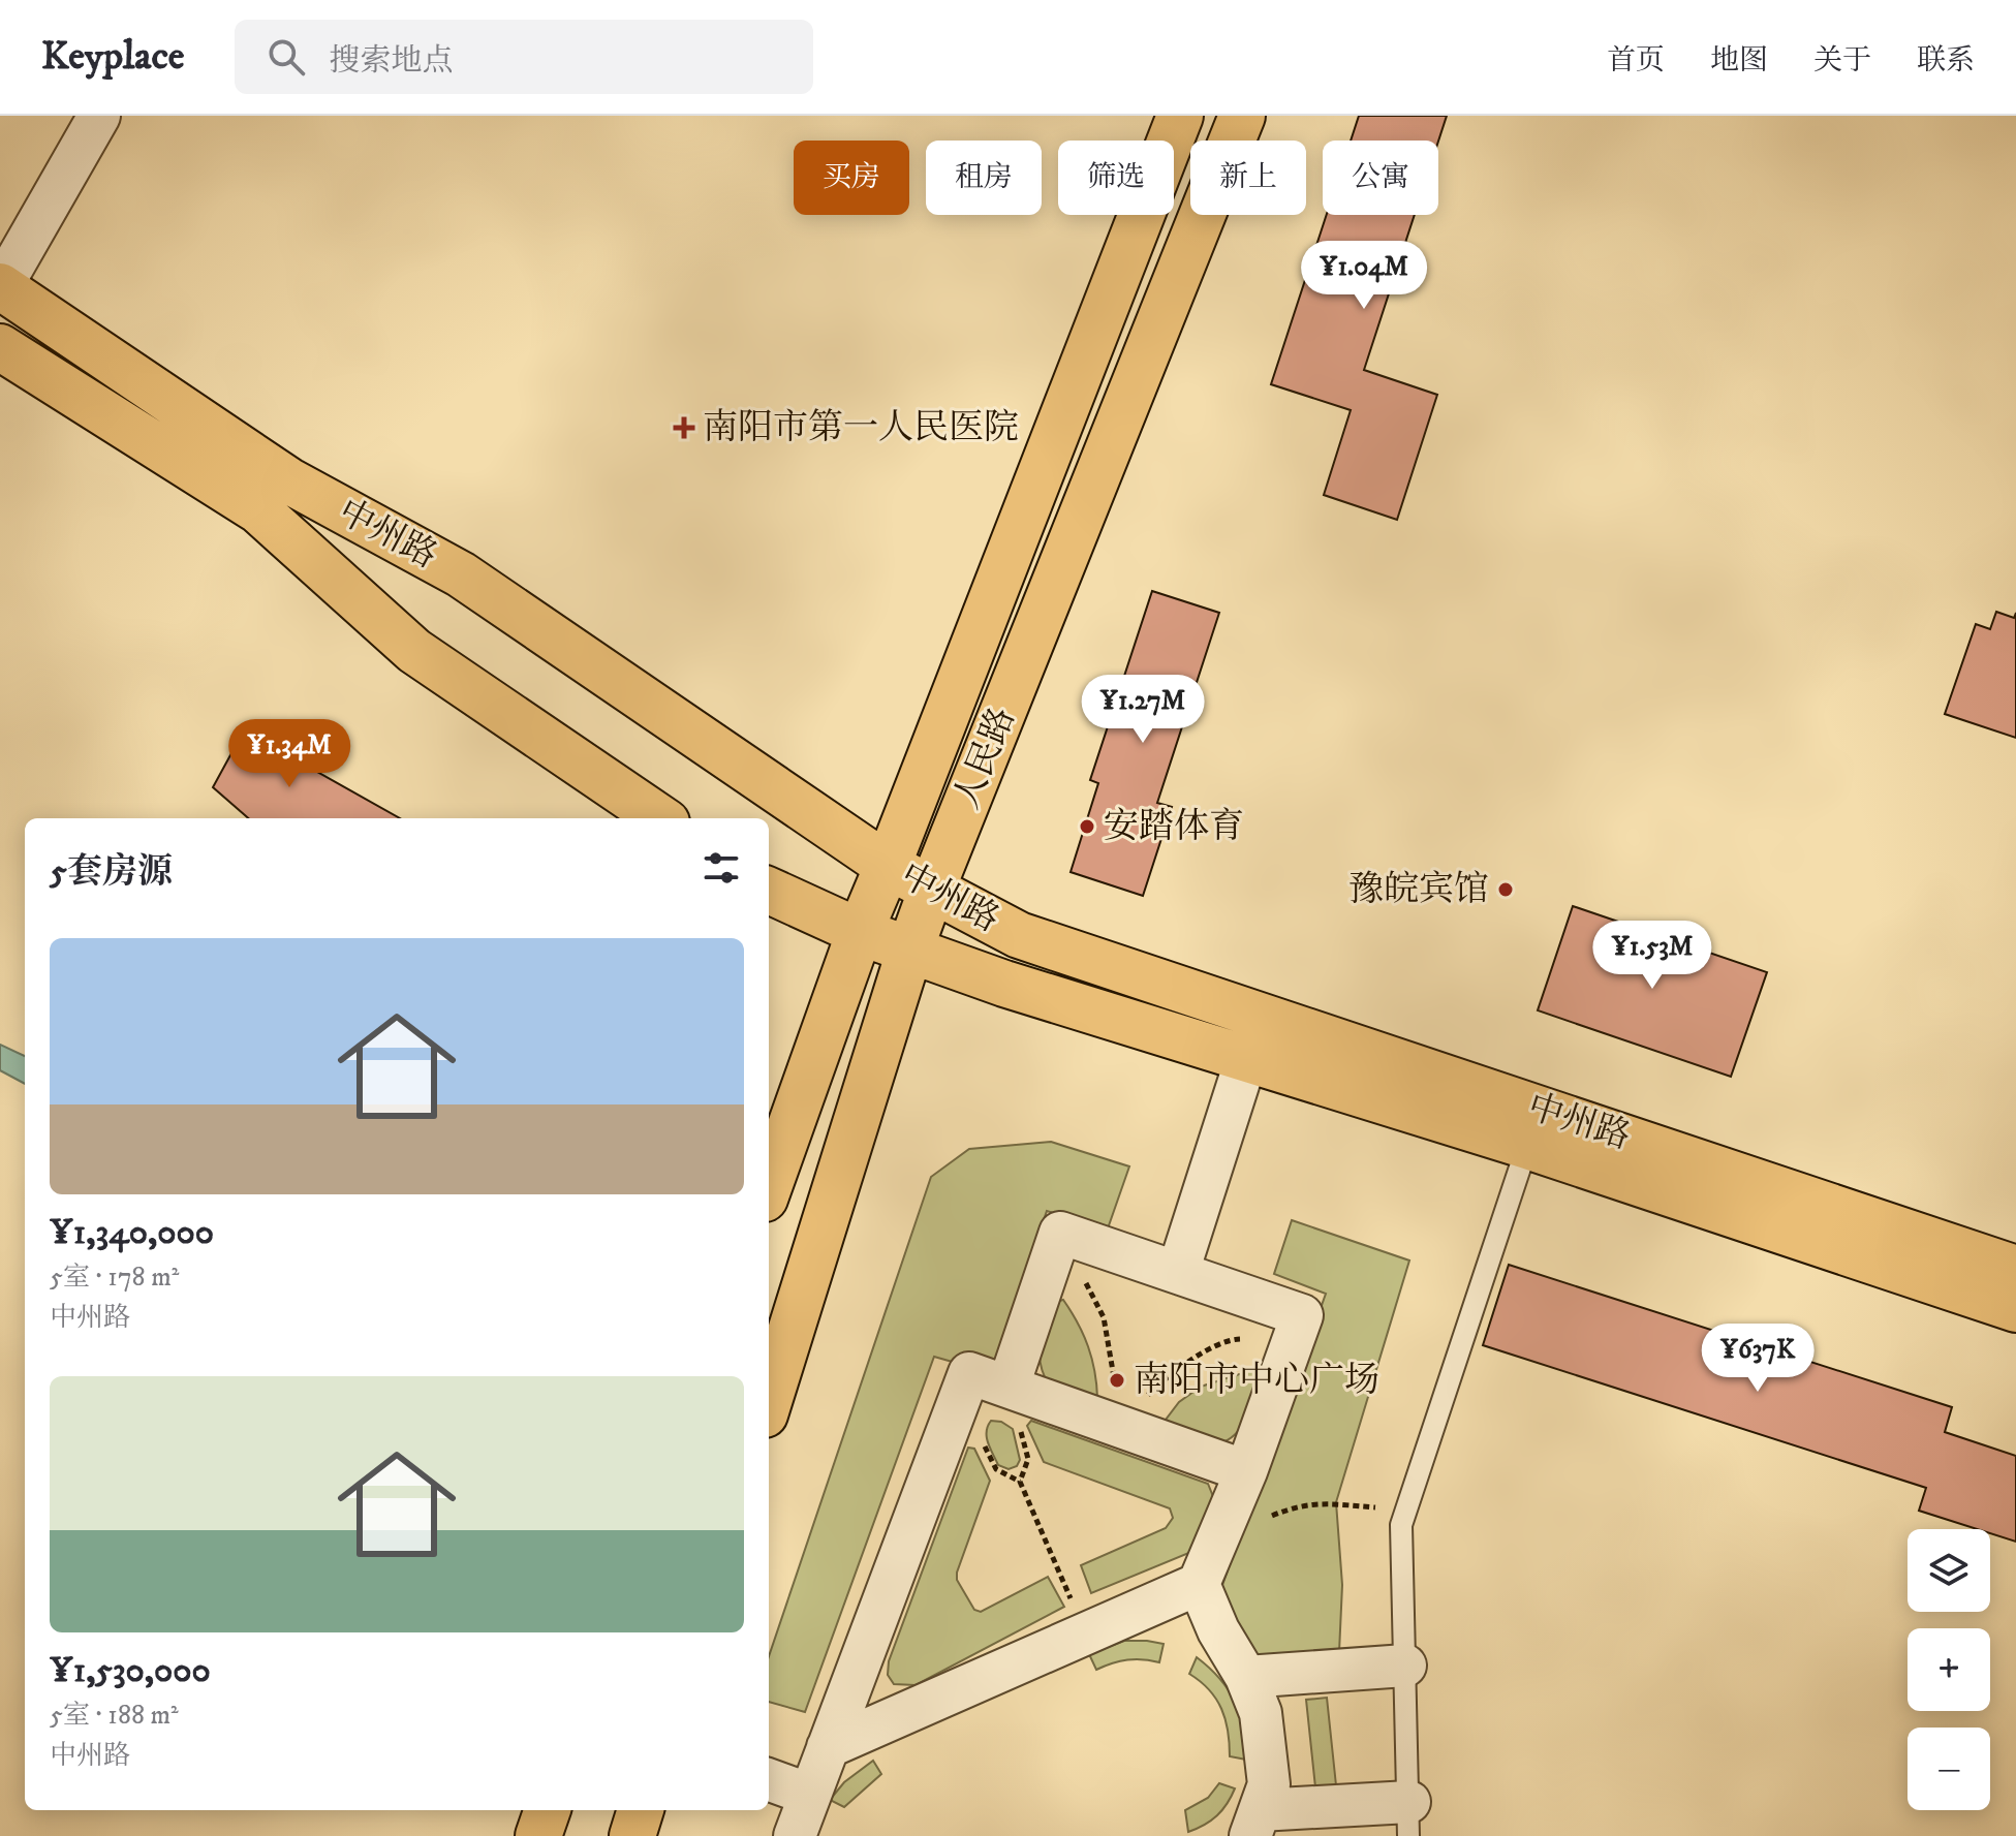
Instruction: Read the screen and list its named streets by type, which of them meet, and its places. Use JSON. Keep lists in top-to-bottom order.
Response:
{
  "streets": {
    "main road": ["中州路", "人民路"]
  },
  "crossings": [
    ["中州路", "人民路"]
  ],
  "places": {
    "health": ["南阳市第一人民医院"],
    "other": ["安踏体育", "豫皖宾馆", "南阳市中心广场"]
  },
  "page": {
    "header": "Keyplace",
    "search": "搜索地点",
    "nav": [
      "首页",
      "地图",
      "关于",
      "联系"
    ],
    "chip": [
      "买房",
      "租房",
      "筛选",
      "新上",
      "公寓"
    ],
    "price": [
      "¥1.04M",
      "¥1.27M",
      "¥1.34M",
      "¥1.53M",
      "¥637K"
    ],
    "heading": "5套房源",
    "list": [
      {
        "name": "¥1,340,000",
        "note": "5室 · 178 m² · 中州路"
      },
      {
        "name": "¥1,530,000",
        "note": "5室 · 188 m² · 中州路"
      }
    ],
    "map_buttons": ["+", "−"]
  }
}
